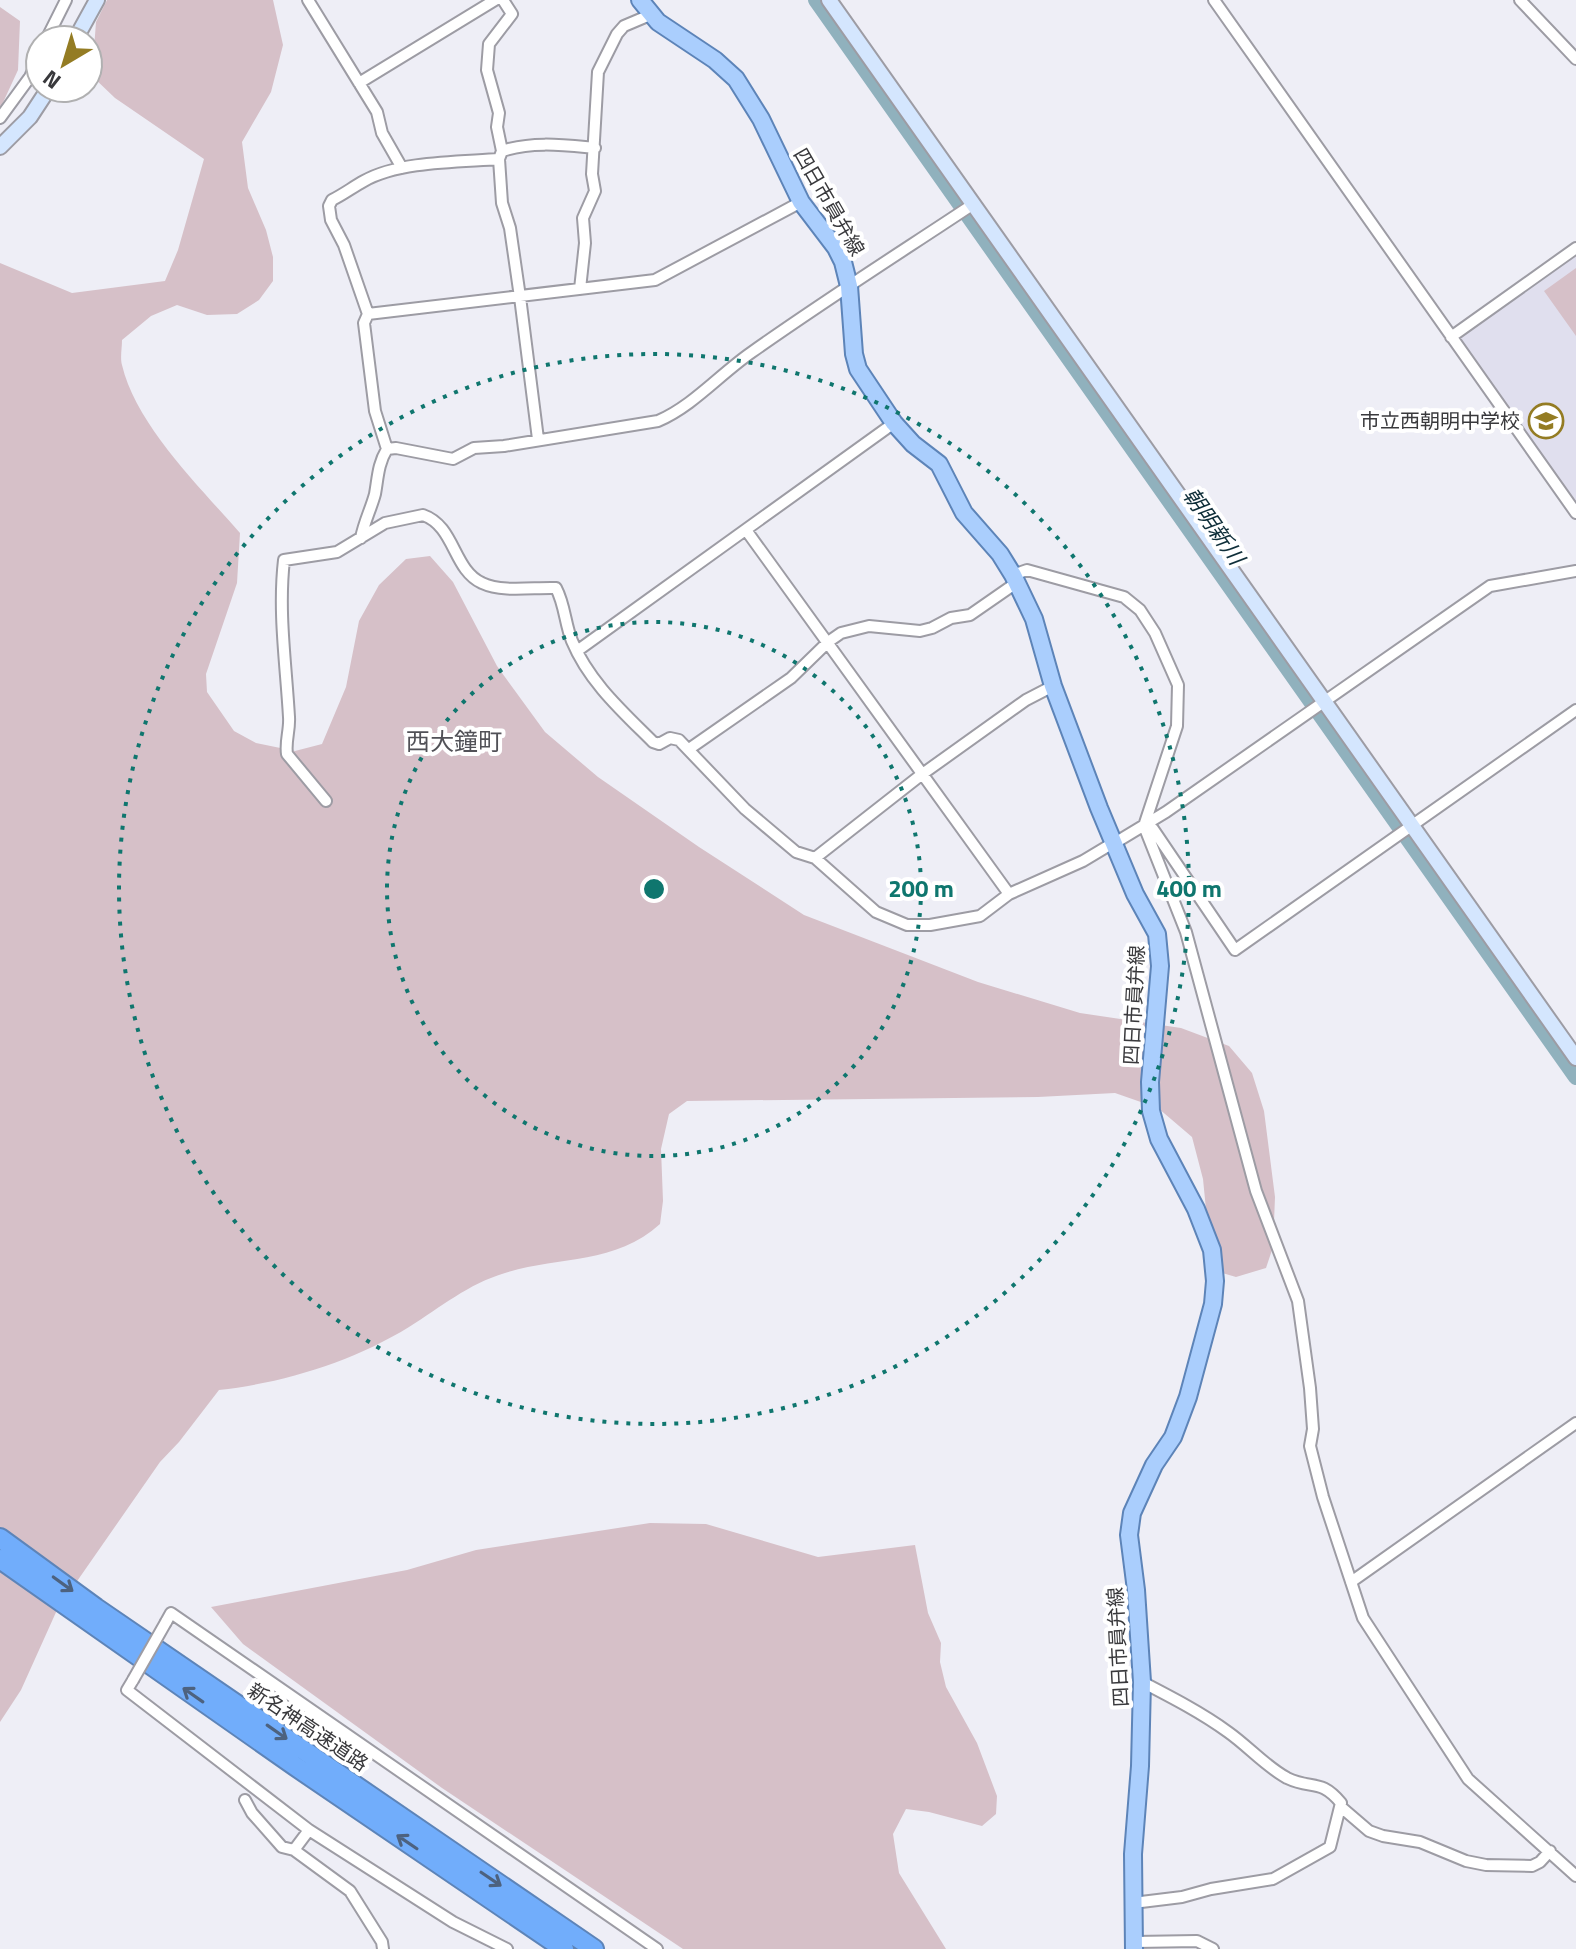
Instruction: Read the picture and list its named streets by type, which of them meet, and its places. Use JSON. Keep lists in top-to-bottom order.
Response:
{
  "streets": {
    "highway": ["新名神高速道路"],
    "main road": ["四日市員弁線"]
  },
  "districts": ["西大鐘町"],
  "water": ["朝明新川"],
  "places": {
    "school or university": ["市立西朝明中学校"]
  },
  "north": "bottom left",
  "rings": ["200 m", "400 m"]
}
